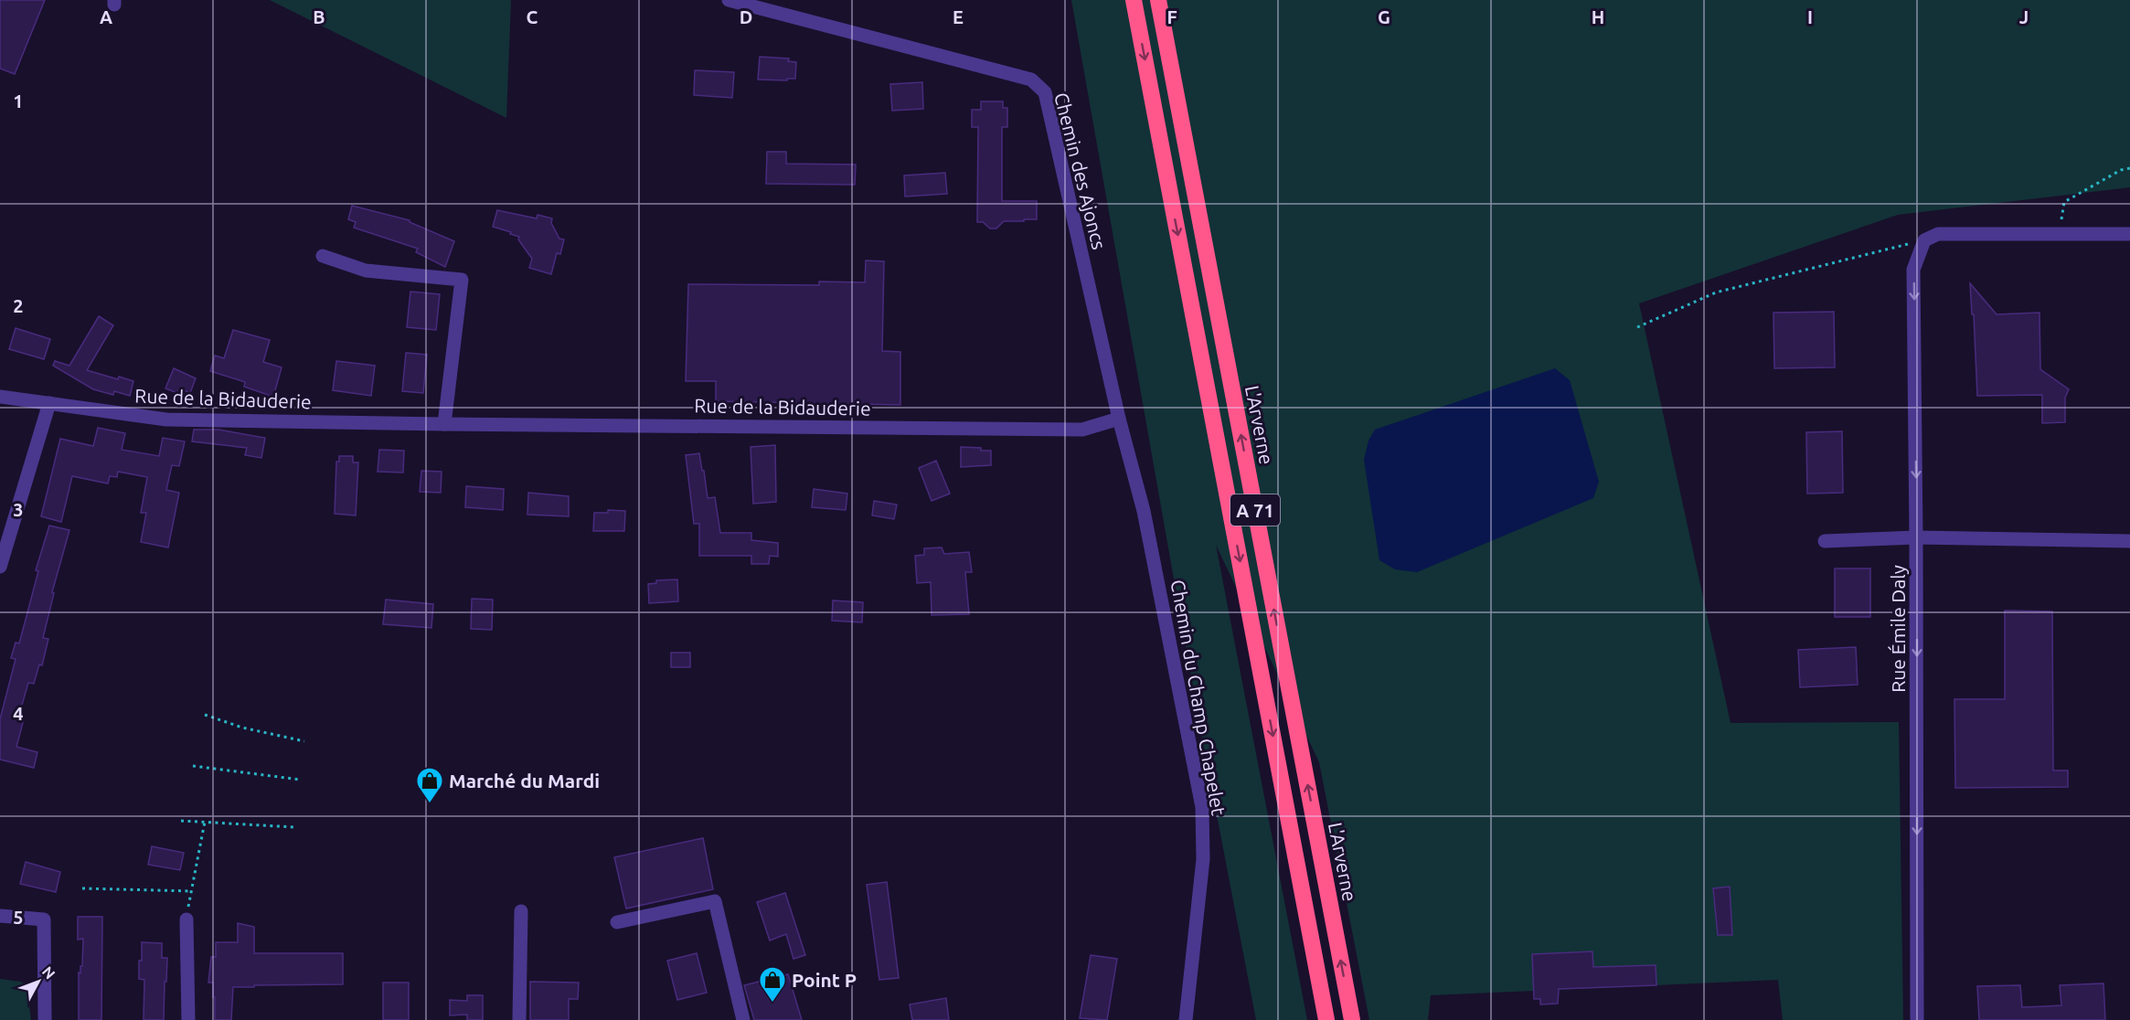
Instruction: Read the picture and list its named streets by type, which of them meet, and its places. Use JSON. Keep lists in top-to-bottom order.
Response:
{
  "streets": {
    "highway": ["L'Arverne", "A 71"],
    "street": [
      "Chemin des Ajoncs",
      "Rue de la Bidauderie",
      "Rue Émile Daly",
      "Chemin du Champ Chapelet"
    ]
  },
  "crossings": [
    ["Chemin des Ajoncs", "Rue de la Bidauderie"],
    ["Chemin des Ajoncs", "Chemin du Champ Chapelet"],
    ["Rue de la Bidauderie", "Chemin du Champ Chapelet"]
  ],
  "one_way": ["Rue Émile Daly"],
  "places": {
    "shop": ["Marché du Mardi", "Point P"]
  },
  "north": "top right",
  "grid": {
    "columns": [
      "A",
      "B",
      "C",
      "D",
      "E",
      "F",
      "G",
      "H",
      "I",
      "J"
    ],
    "rows": [
      "1",
      "2",
      "3",
      "4",
      "5"
    ]
  }
}
